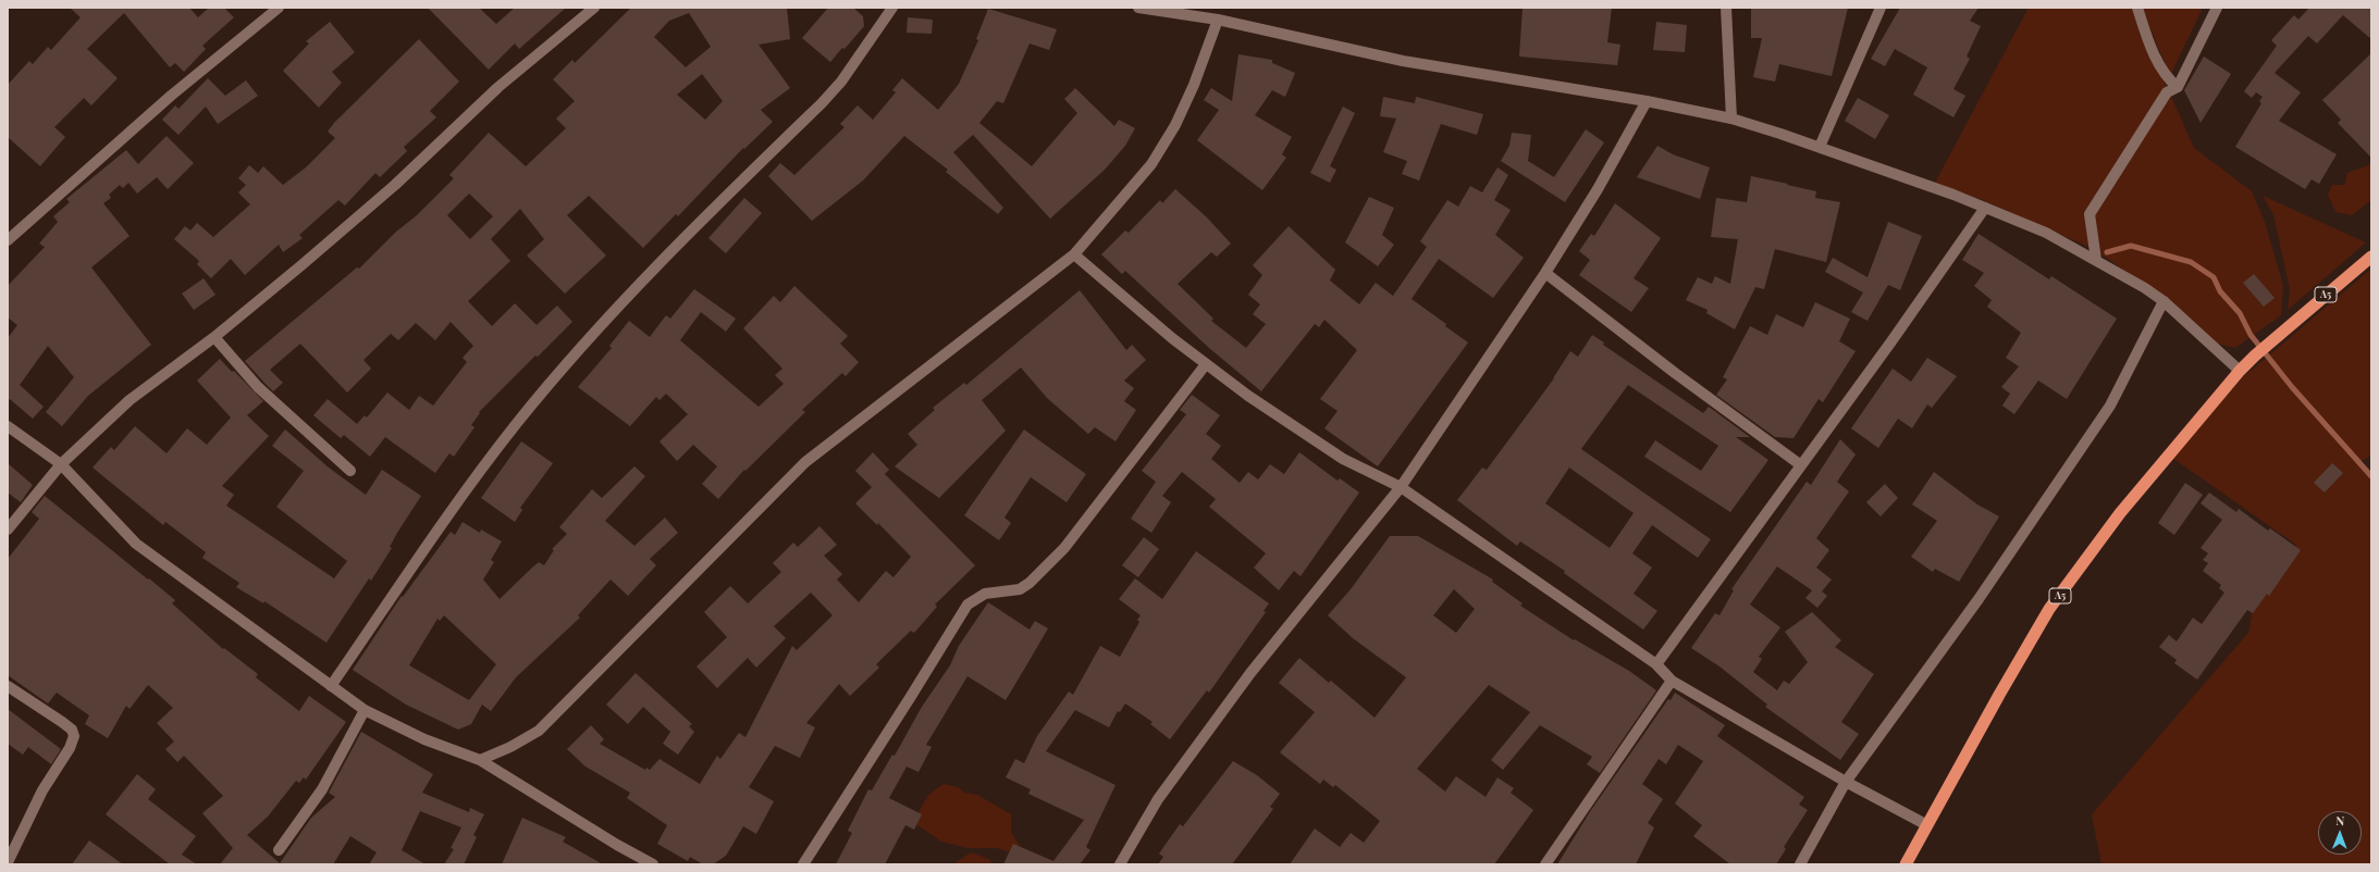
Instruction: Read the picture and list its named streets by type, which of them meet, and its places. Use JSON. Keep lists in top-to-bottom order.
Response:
{
  "streets": {
    "highway": ["A5"]
  },
  "north": "top"
}
